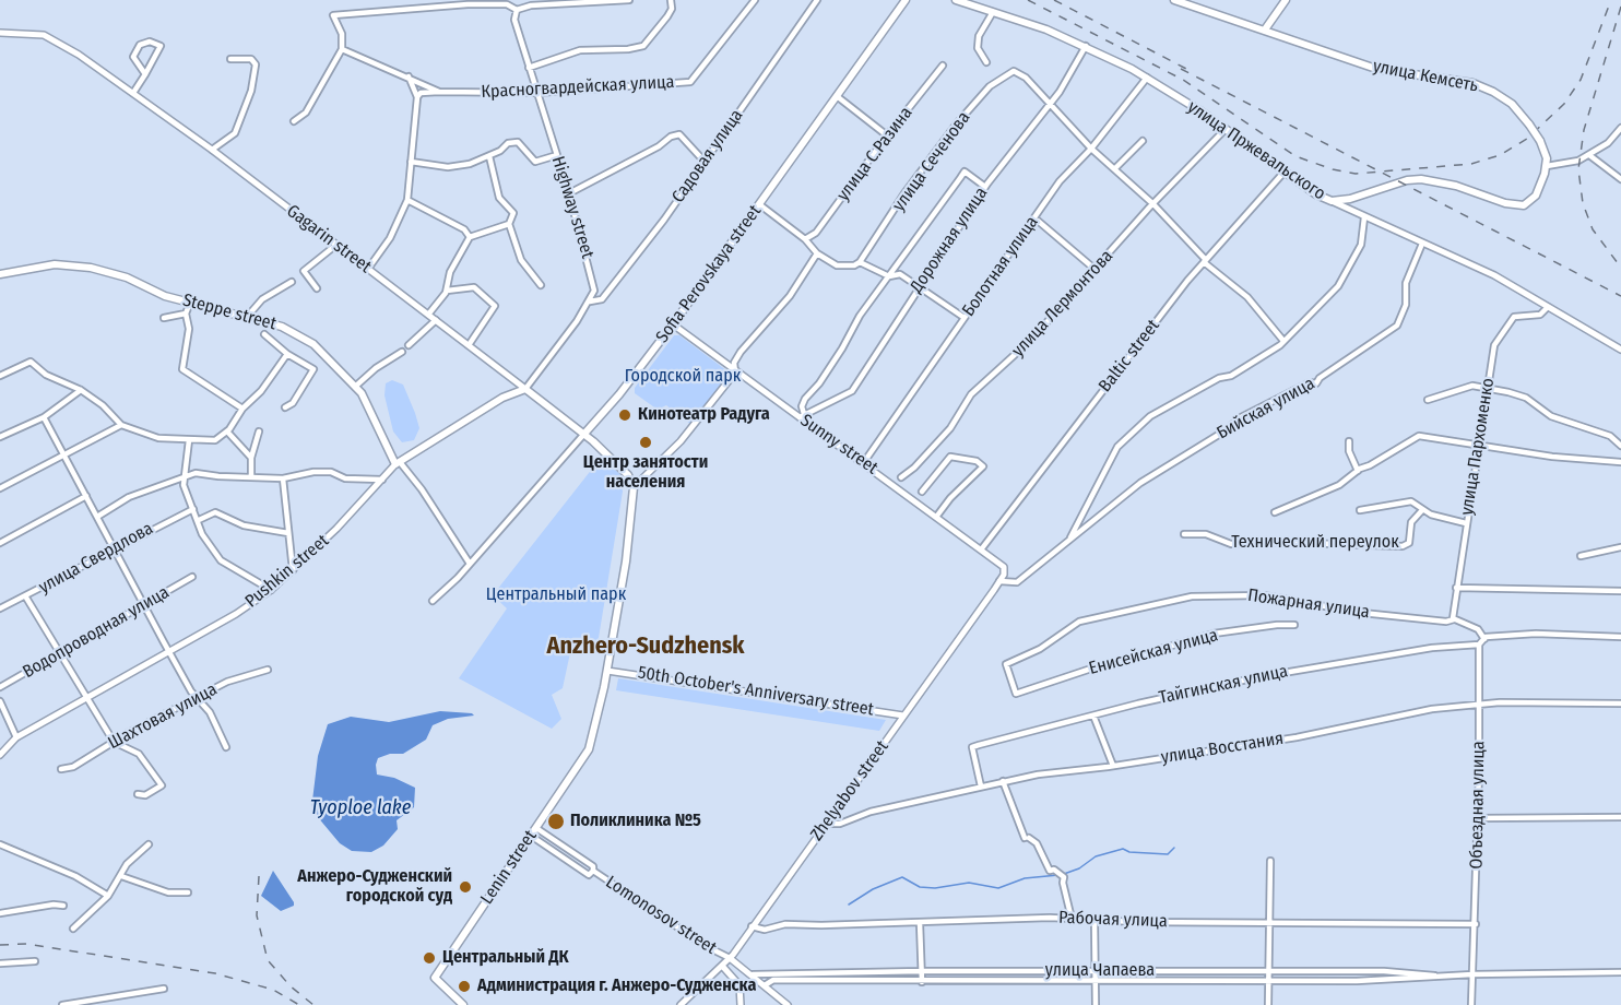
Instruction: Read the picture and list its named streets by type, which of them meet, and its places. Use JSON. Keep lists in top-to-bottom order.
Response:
{
  "streets": {
    "main road": [
      "улица Кемсеть",
      "улица Пржевальского",
      "Gagarin street",
      "Sofia Perovskaya street",
      "Steppe street",
      "Pushkin street",
      "Lenin street"
    ],
    "street": [
      "Красногвардейская улица",
      "улица С.Разина",
      "Садовая улица",
      "улица Сеченова",
      "Highway street",
      "Дорожная улица",
      "Болотная улица",
      "улица Лермонтова",
      "Baltic street",
      "Бийская улица",
      "Sunny street",
      "улица Пархоменко",
      "Технический переулок",
      "улица Свердлова",
      "Пожарная улица",
      "Водопроводная улица",
      "Енисейская улица",
      "Тайгинская улица",
      "50th October's Anniversary street",
      "Шахтовая улица",
      "улица Восстания",
      "Zhelyabov street",
      "Объездная улица",
      "Lomonosov street",
      "Рабочая улица",
      "улица Чапаева"
    ]
  },
  "crossings": [
    ["Красногвардейская улица", "Highway street"],
    ["улица Пржевальского", "Дорожная улица"],
    ["улица Пржевальского", "Болотная улица"],
    ["улица Пржевальского", "улица Лермонтова"],
    ["улица Пржевальского", "Baltic street"],
    ["улица Пржевальского", "Бийская улица"],
    ["улица Пржевальского", "улица Пархоменко"],
    ["Садовая улица", "Highway street"],
    ["улица Сеченова", "Дорожная улица"],
    ["Gagarin street", "Sofia Perovskaya street"],
    ["Gagarin street", "Pushkin street"],
    ["Gagarin street", "Lenin street"],
    ["Дорожная улица", "Sunny street"],
    ["Болотная улица", "Sunny street"],
    ["Sofia Perovskaya street", "Sunny street"],
    ["Steppe street", "Pushkin street"],
    ["Baltic street", "Sunny street"],
    ["Бийская улица", "Zhelyabov street"],
    ["Sunny street", "Zhelyabov street"],
    ["улица Пархоменко", "Пожарная улица"],
    ["Пожарная улица", "Енисейская улица"],
    ["Тайгинская улица", "улица Восстания"],
    ["Тайгинская улица", "Объездная улица"],
    ["50th October's Anniversary street", "Zhelyabov street"],
    ["50th October's Anniversary street", "Lenin street"],
    ["улица Восстания", "Zhelyabov street"],
    ["улица Восстания", "Объездная улица"],
    ["Zhelyabov street", "Lomonosov street"],
    ["Zhelyabov street", "Рабочая улица"],
    ["Объездная улица", "Рабочая улица"],
    ["Объездная улица", "улица Чапаева"],
    ["Lenin street", "Lomonosov street"]
  ],
  "districts": ["Anzhero-Sudzhensk"],
  "water": ["Tyoploe lake"],
  "parks": ["Городской парк", "Центральный парк"],
  "places": [
    "Кинотеатр Радуга",
    "Центр занятости населения",
    "Поликлиника №5",
    "Анжеро-Судженский городской суд",
    "Центральный ДК",
    "Администрация г. Анжеро-Судженска"
  ]
}
